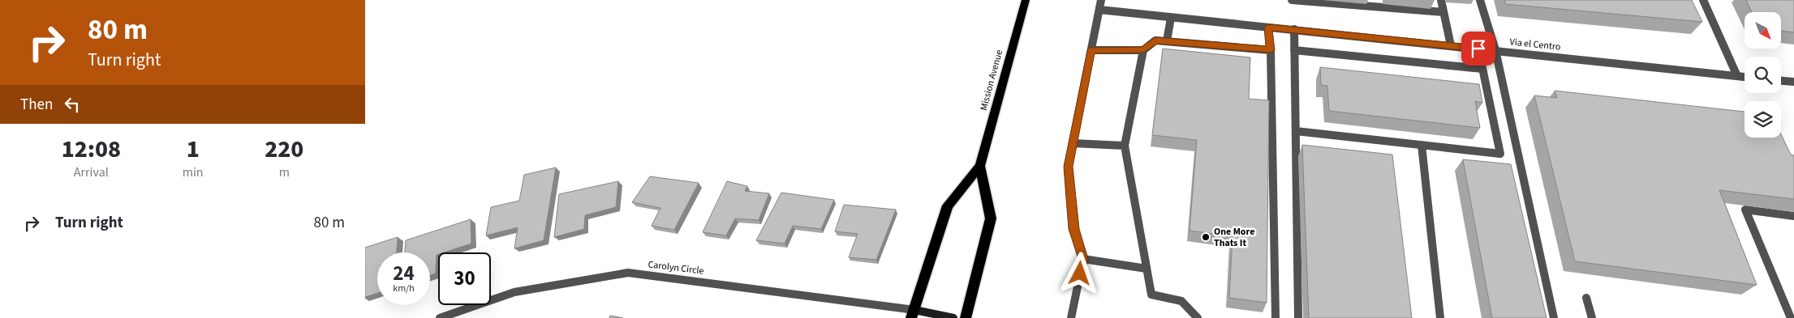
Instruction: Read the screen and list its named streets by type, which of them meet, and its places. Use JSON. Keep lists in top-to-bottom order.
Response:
{
  "streets": {
    "main road": ["Mission Avenue"],
    "street": ["Via el Centro", "Carolyn Circle"]
  },
  "crossings": [
    ["Mission Avenue", "Carolyn Circle"]
  ],
  "places": ["One More Thats It"],
  "north": "bottom right",
  "page": {
    "turn": ["80 m", "Turn right"],
    "then": "Then",
    "eta": [
      "12:08",
      "Arrival",
      "1",
      "min",
      "220",
      "m"
    ],
    "list": [
      {
        "name": "Turn right",
        "value": "80 m"
      }
    ],
    "speed": "24 km/h",
    "limit": "30"
  }
}
